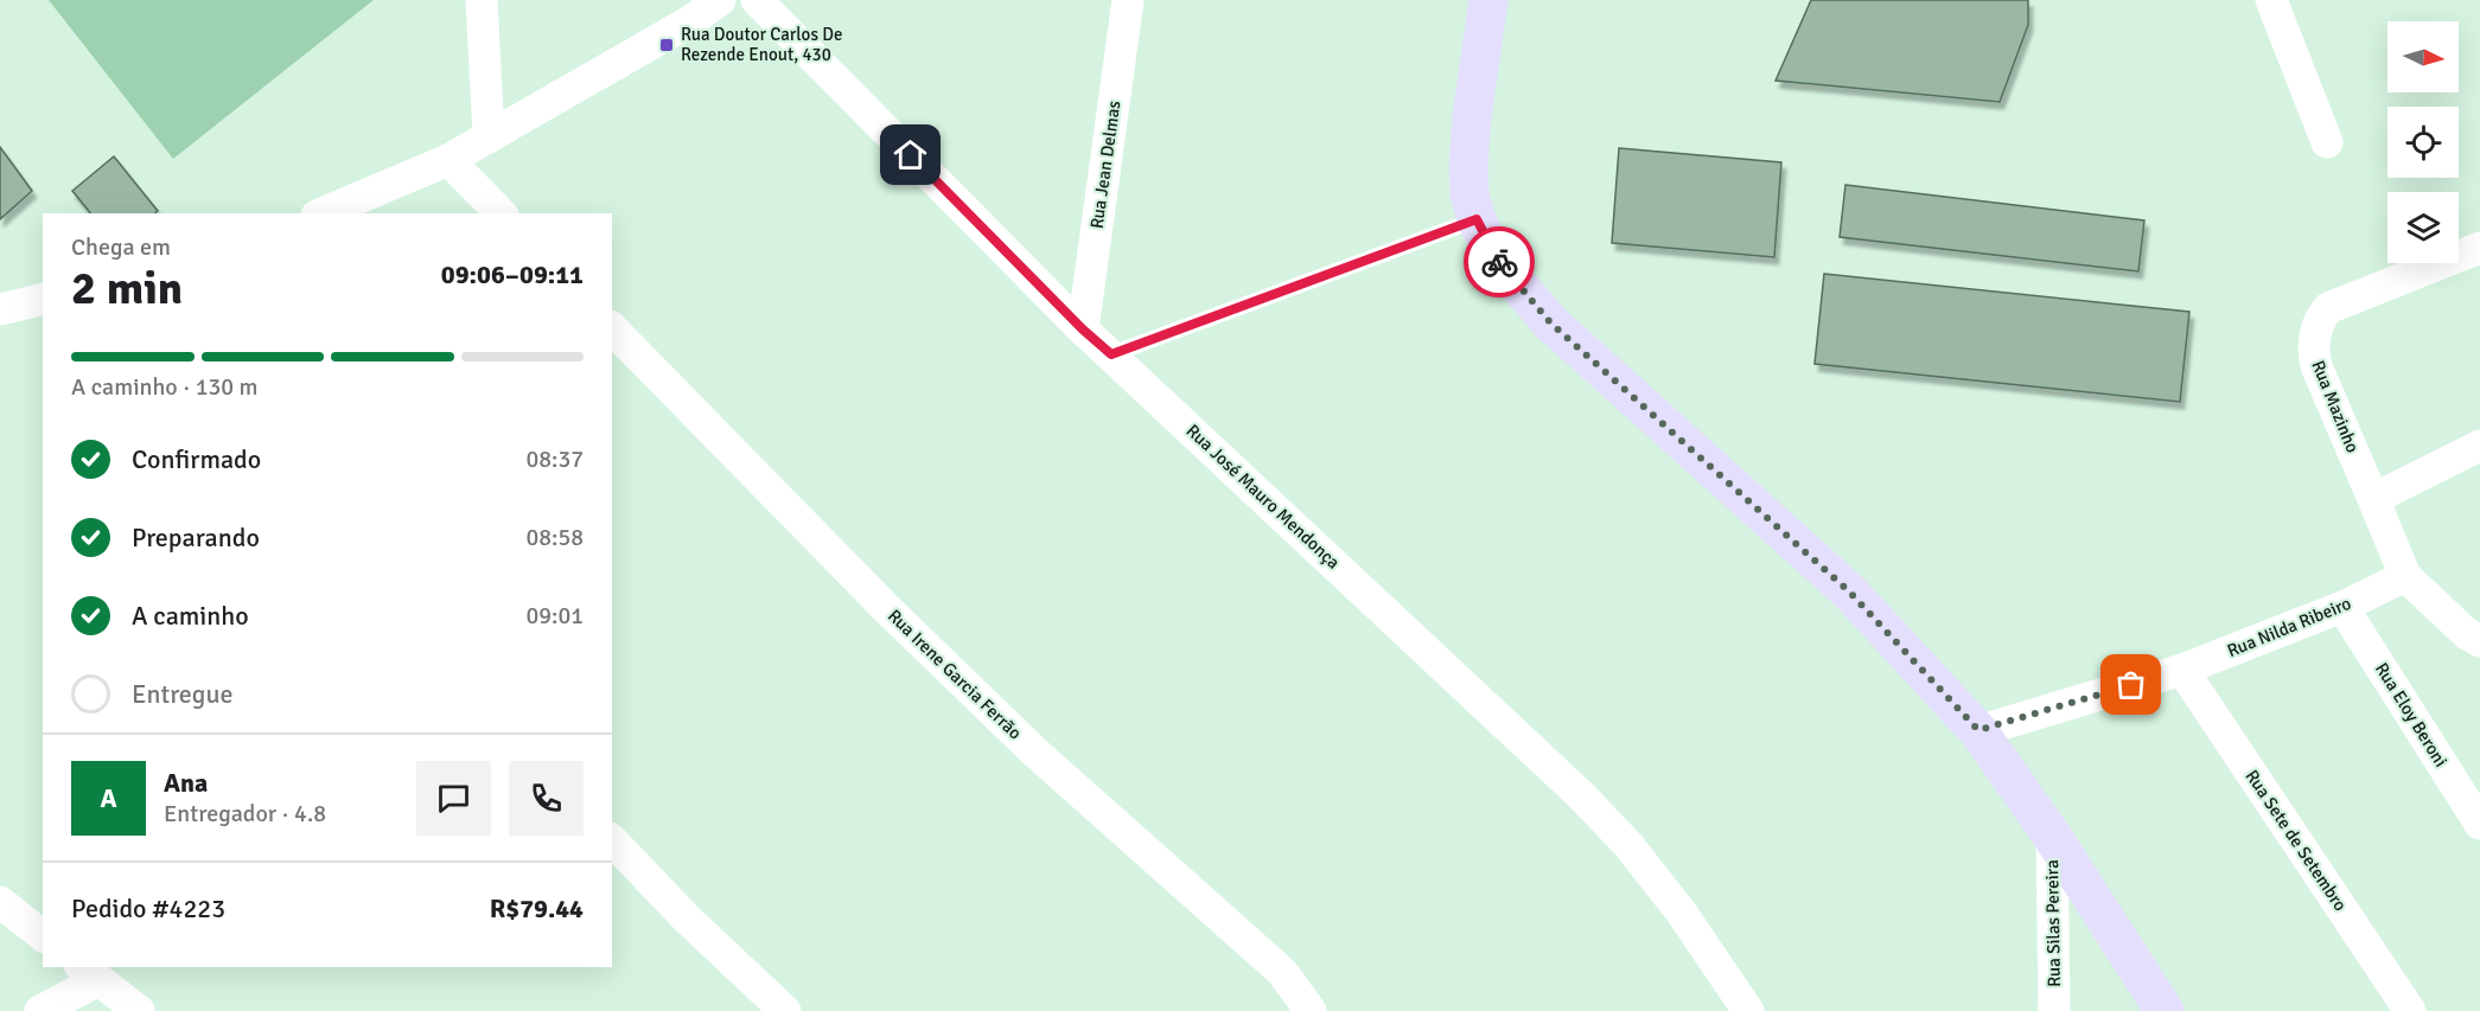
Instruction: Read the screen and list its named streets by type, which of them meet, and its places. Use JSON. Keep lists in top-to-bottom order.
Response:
{
  "streets": {
    "street": [
      "Rua Jean Delmas",
      "Rua Mazinho",
      "Rua José Mauro Mendonça",
      "Rua Nilda Ribeiro",
      "Rua Irene Garcia Ferrão",
      "Rua Eloy Beroni",
      "Rua Sete de Setembro",
      "Rua Silas Pereira"
    ]
  },
  "crossings": [
    ["Rua Jean Delmas", "Rua José Mauro Mendonça"],
    ["Rua Nilda Ribeiro", "Rua Eloy Beroni"],
    ["Rua Nilda Ribeiro", "Rua Sete de Setembro"]
  ],
  "places": {
    "transit": ["Rua Doutor Carlos De Rezende Enout, 430"]
  },
  "north": "right",
  "page": {
    "heading": ["2 min", "Chega em", "09:06–09:11"],
    "panel": [
      "Ana",
      "Entregador · 4.8",
      "Pedido #4223",
      "R$79.44"
    ],
    "bar": "A caminho · 130 m",
    "list": [
      ["Confirmado", "08:37"],
      ["Preparando", "08:58"],
      ["A caminho", "09:01"],
      "Entregue"
    ],
    "round": "A"
  }
}
